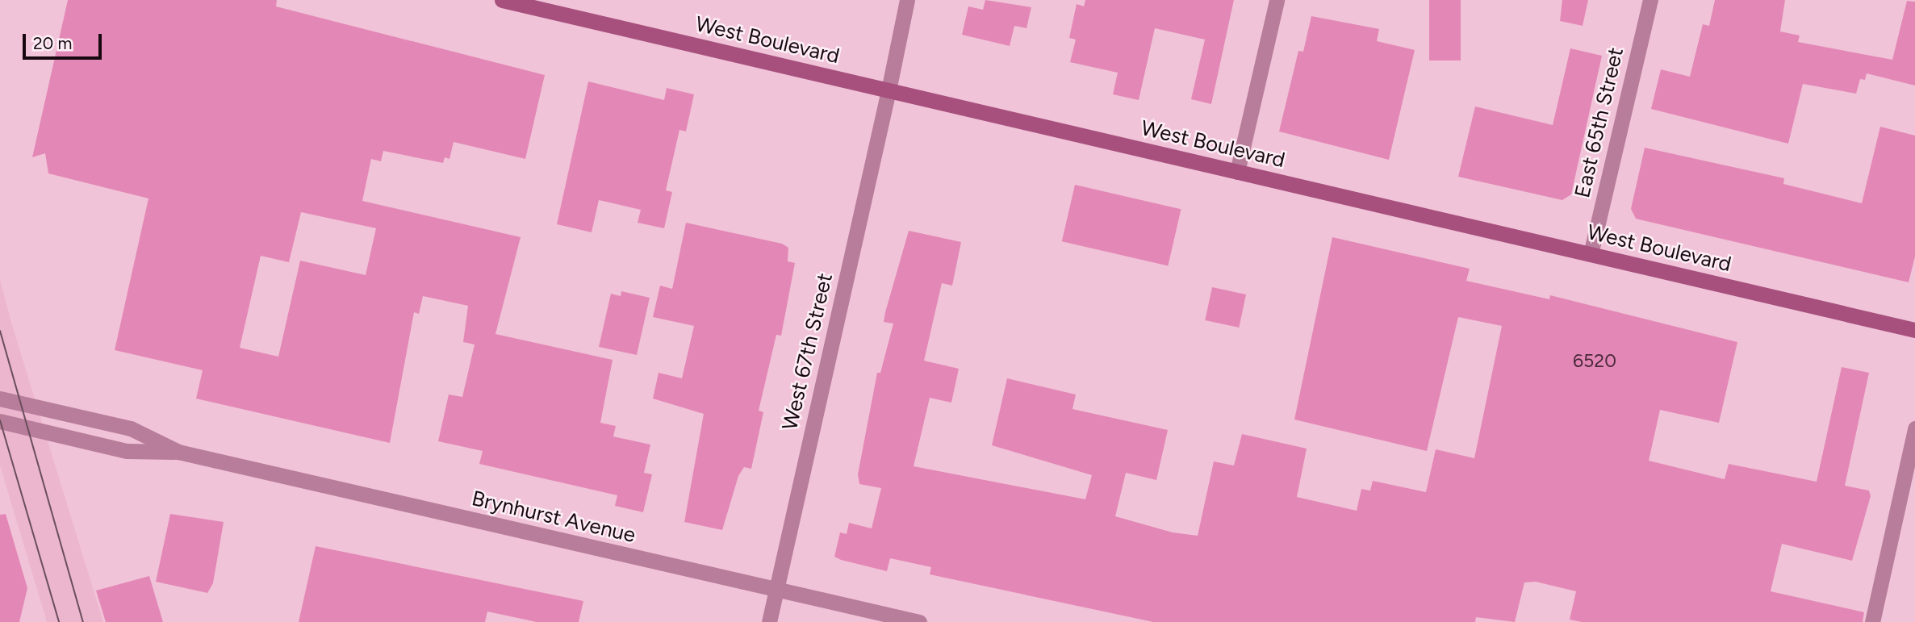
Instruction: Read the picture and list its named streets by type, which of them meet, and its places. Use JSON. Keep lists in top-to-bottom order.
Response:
{
  "streets": {
    "main road": ["West Boulevard"],
    "street": ["East 65th Street", "West 67th Street", "Brynhurst Avenue"]
  },
  "crossings": [
    ["West Boulevard", "East 65th Street"],
    ["West Boulevard", "West 67th Street"],
    ["West 67th Street", "Brynhurst Avenue"]
  ],
  "house_numbers": ["6520"],
  "scale_bar": "20 m"
}
